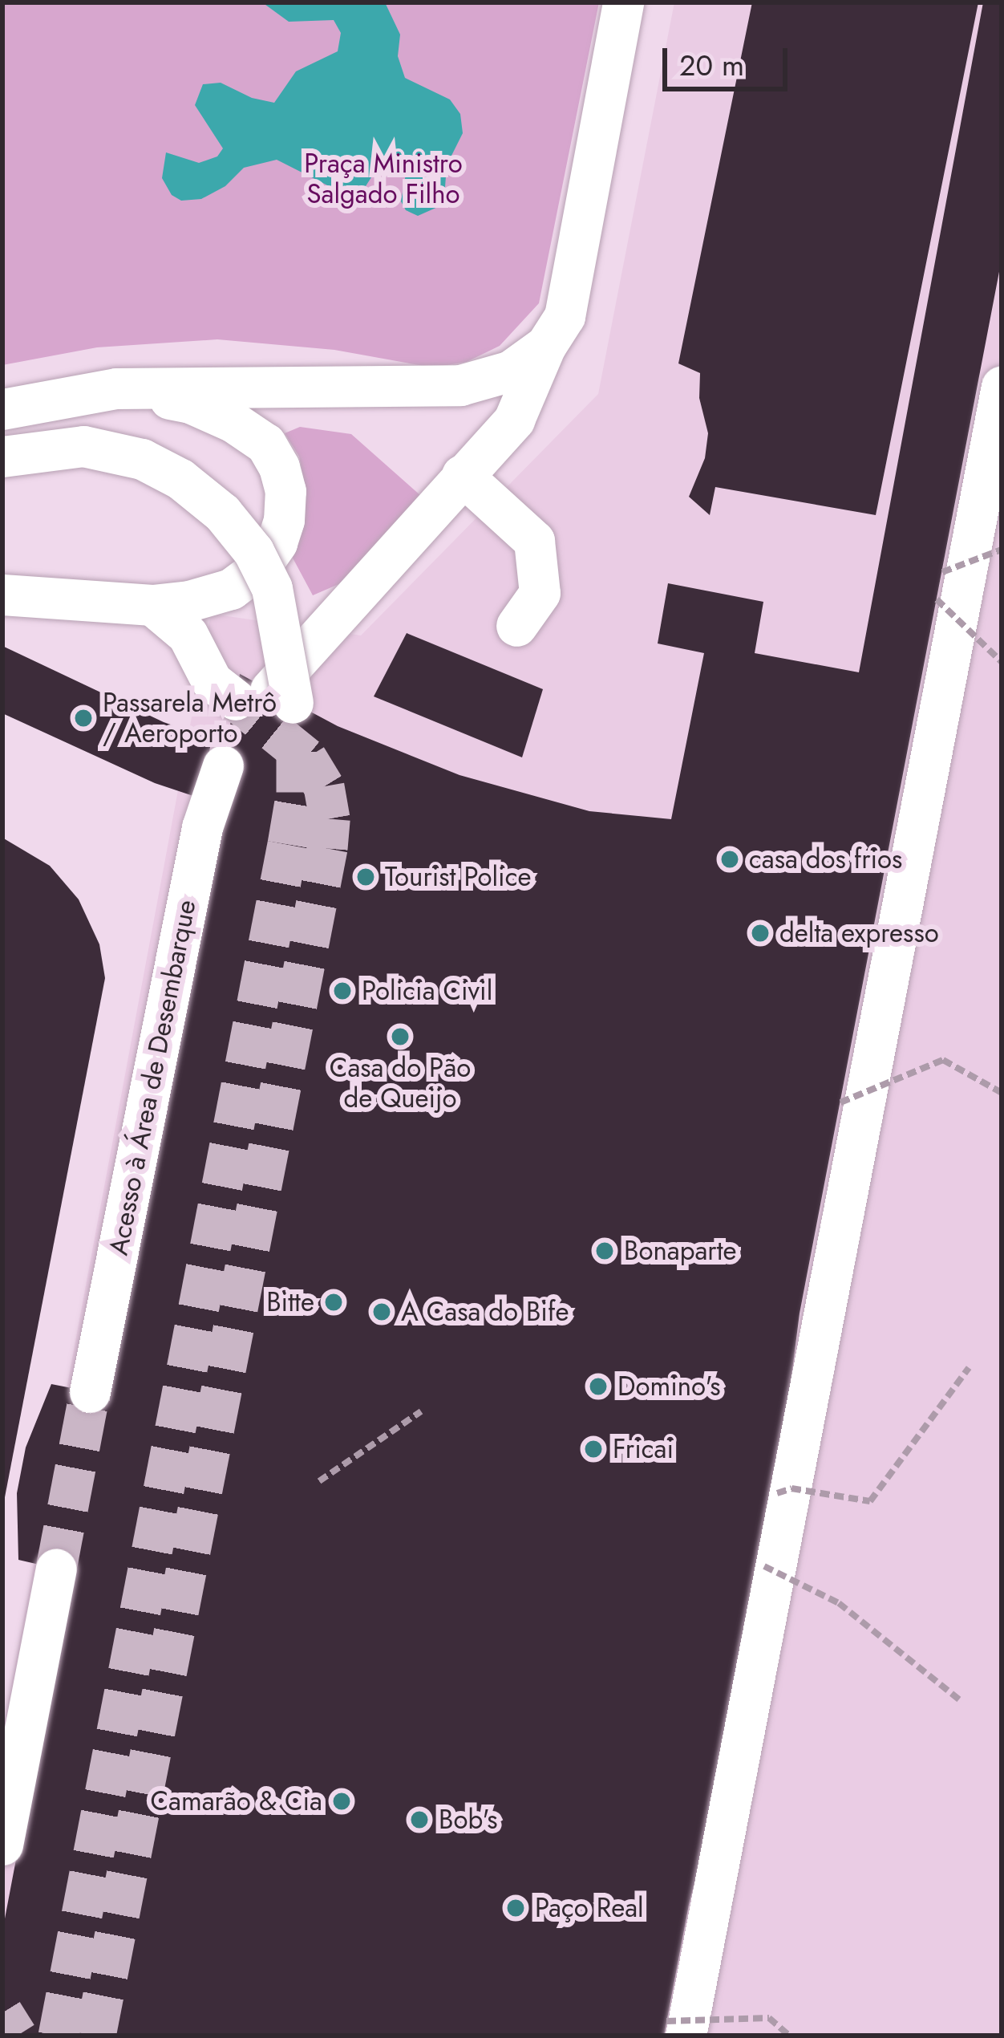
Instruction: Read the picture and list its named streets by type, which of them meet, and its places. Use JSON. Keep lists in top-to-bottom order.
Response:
{
  "streets": {
    "street": ["Acesso à Área de Desembarque"]
  },
  "parks": ["Praça Ministro Salgado Filho"],
  "places": [
    "Passarela Metrô / Aeroporto",
    "casa dos frios",
    "Tourist Police",
    "delta expresso",
    "Policia Civil",
    "Casa do Pão de Queijo",
    "Bonaparte",
    "Bitte",
    "A Casa do Bife",
    "Domino's",
    "Fricai",
    "Camarão & Cia",
    "Bob's",
    "Paço Real"
  ],
  "scale_bar": "20 m"
}
